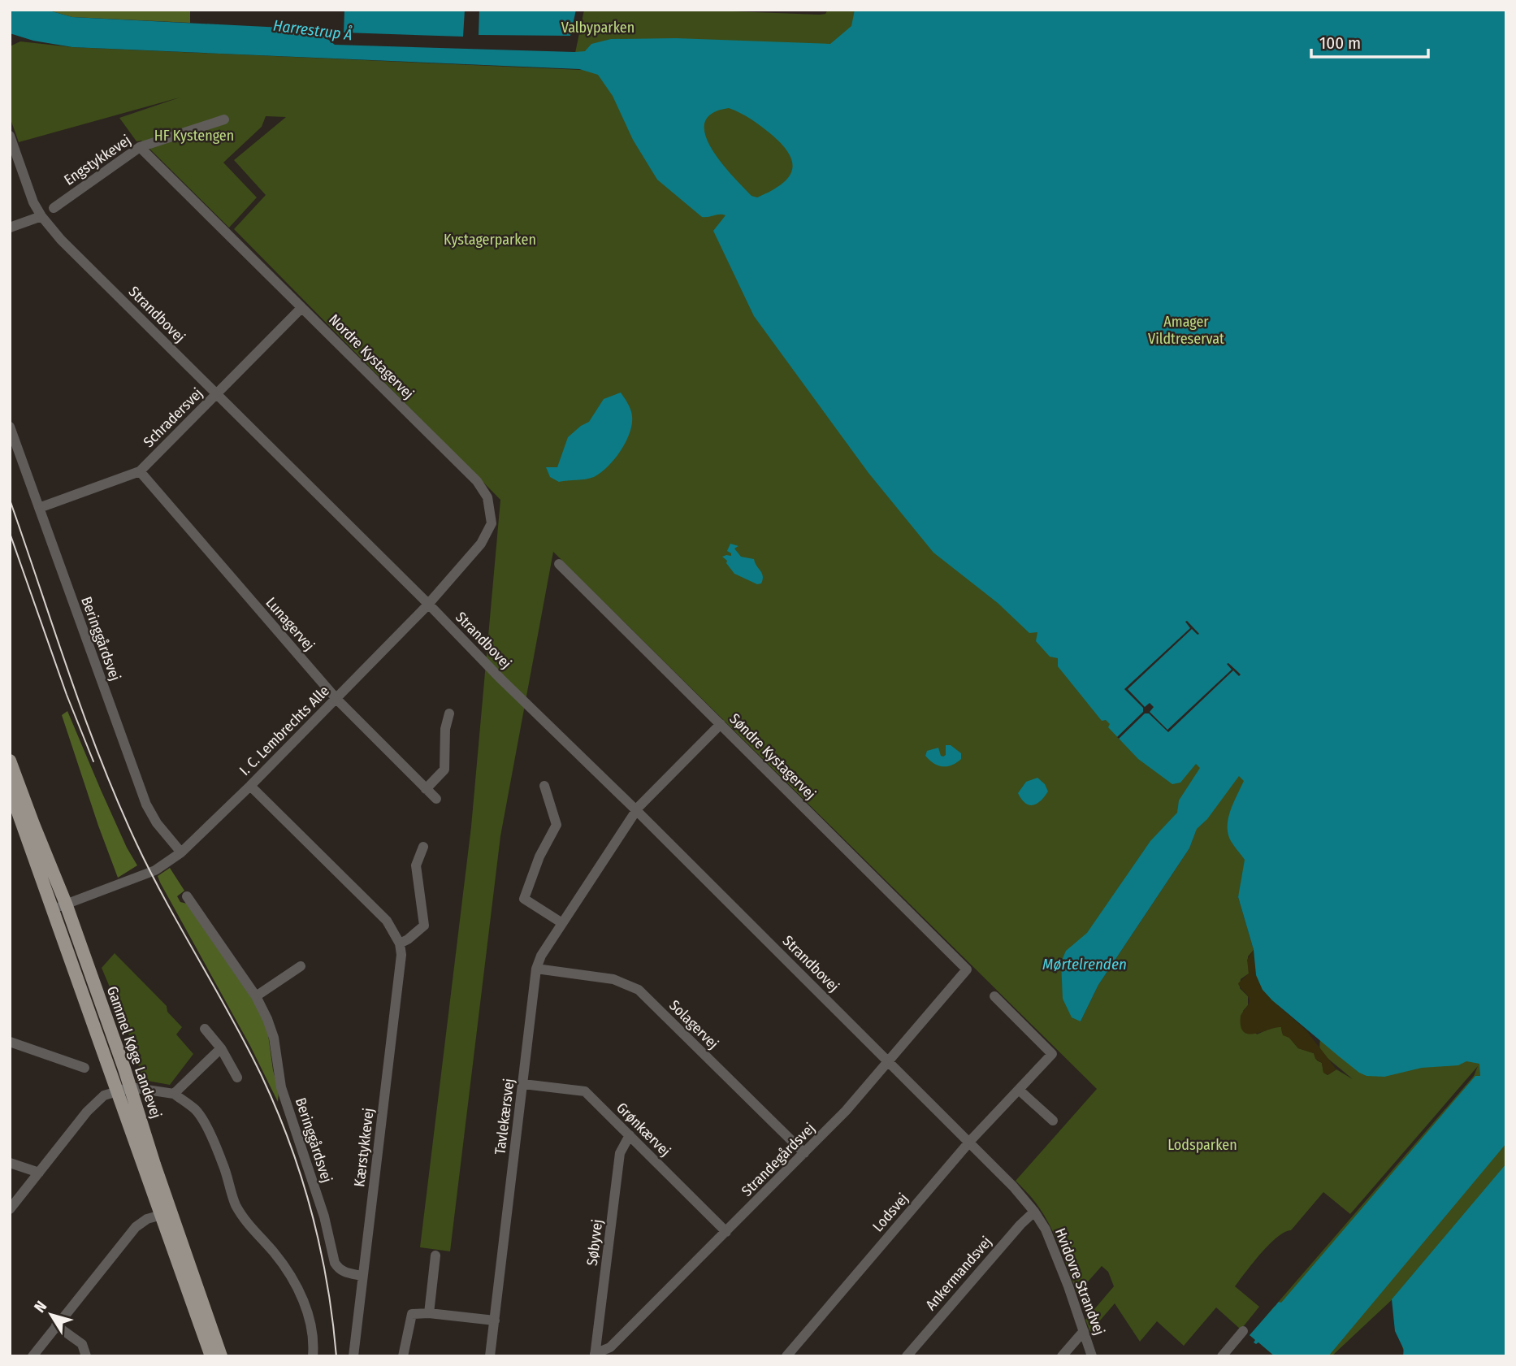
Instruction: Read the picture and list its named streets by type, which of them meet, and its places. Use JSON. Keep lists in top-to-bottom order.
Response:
{
  "streets": {
    "main road": ["Gammel Køge Landevej"],
    "street": [
      "Engstykkevej",
      "Strandbovej",
      "Nordre Kystagervej",
      "Schradersvej",
      "Lunagervej",
      "Beringgårdsvej",
      "I. C. Lembrechts Alle",
      "Søndre Kystagervej",
      "Solagervej",
      "Tavlekærsvej",
      "Grønkærvej",
      "Kærstykkevej",
      "Strandegårdsvej",
      "Lodsvej",
      "Søbyvej",
      "Ankermandsvej",
      "Hvidovre Strandvej"
    ]
  },
  "crossings": [
    ["Engstykkevej", "Nordre Kystagervej"],
    ["Strandbovej", "Nordre Kystagervej"],
    ["Strandbovej", "Schradersvej"],
    ["Strandbovej", "I. C. Lembrechts Alle"],
    ["Strandbovej", "Tavlekærsvej"],
    ["Strandbovej", "Strandegårdsvej"],
    ["Strandbovej", "Lodsvej"],
    ["Strandbovej", "Hvidovre Strandvej"],
    ["Nordre Kystagervej", "Schradersvej"],
    ["Nordre Kystagervej", "I. C. Lembrechts Alle"],
    ["Schradersvej", "Lunagervej"],
    ["Schradersvej", "Beringgårdsvej"],
    ["Lunagervej", "I. C. Lembrechts Alle"],
    ["Beringgårdsvej", "I. C. Lembrechts Alle"],
    ["Beringgårdsvej", "Kærstykkevej"],
    ["I. C. Lembrechts Alle", "Gammel Køge Landevej"],
    ["Søndre Kystagervej", "Tavlekærsvej"],
    ["Søndre Kystagervej", "Strandegårdsvej"],
    ["Solagervej", "Tavlekærsvej"],
    ["Solagervej", "Strandegårdsvej"],
    ["Tavlekærsvej", "Grønkærvej"],
    ["Grønkærvej", "Strandegårdsvej"],
    ["Grønkærvej", "Søbyvej"],
    ["Strandegårdsvej", "Søbyvej"],
    ["Lodsvej", "Hvidovre Strandvej"],
    ["Ankermandsvej", "Hvidovre Strandvej"]
  ],
  "water": ["Harrestrup Å", "Mørtelrenden"],
  "parks": [
    "Valbyparken",
    "HF Kystengen",
    "Kystagerparken",
    "Amager Vildtreservat",
    "Lodsparken"
  ],
  "scale_bar": "100 m",
  "north": "top left"
}
